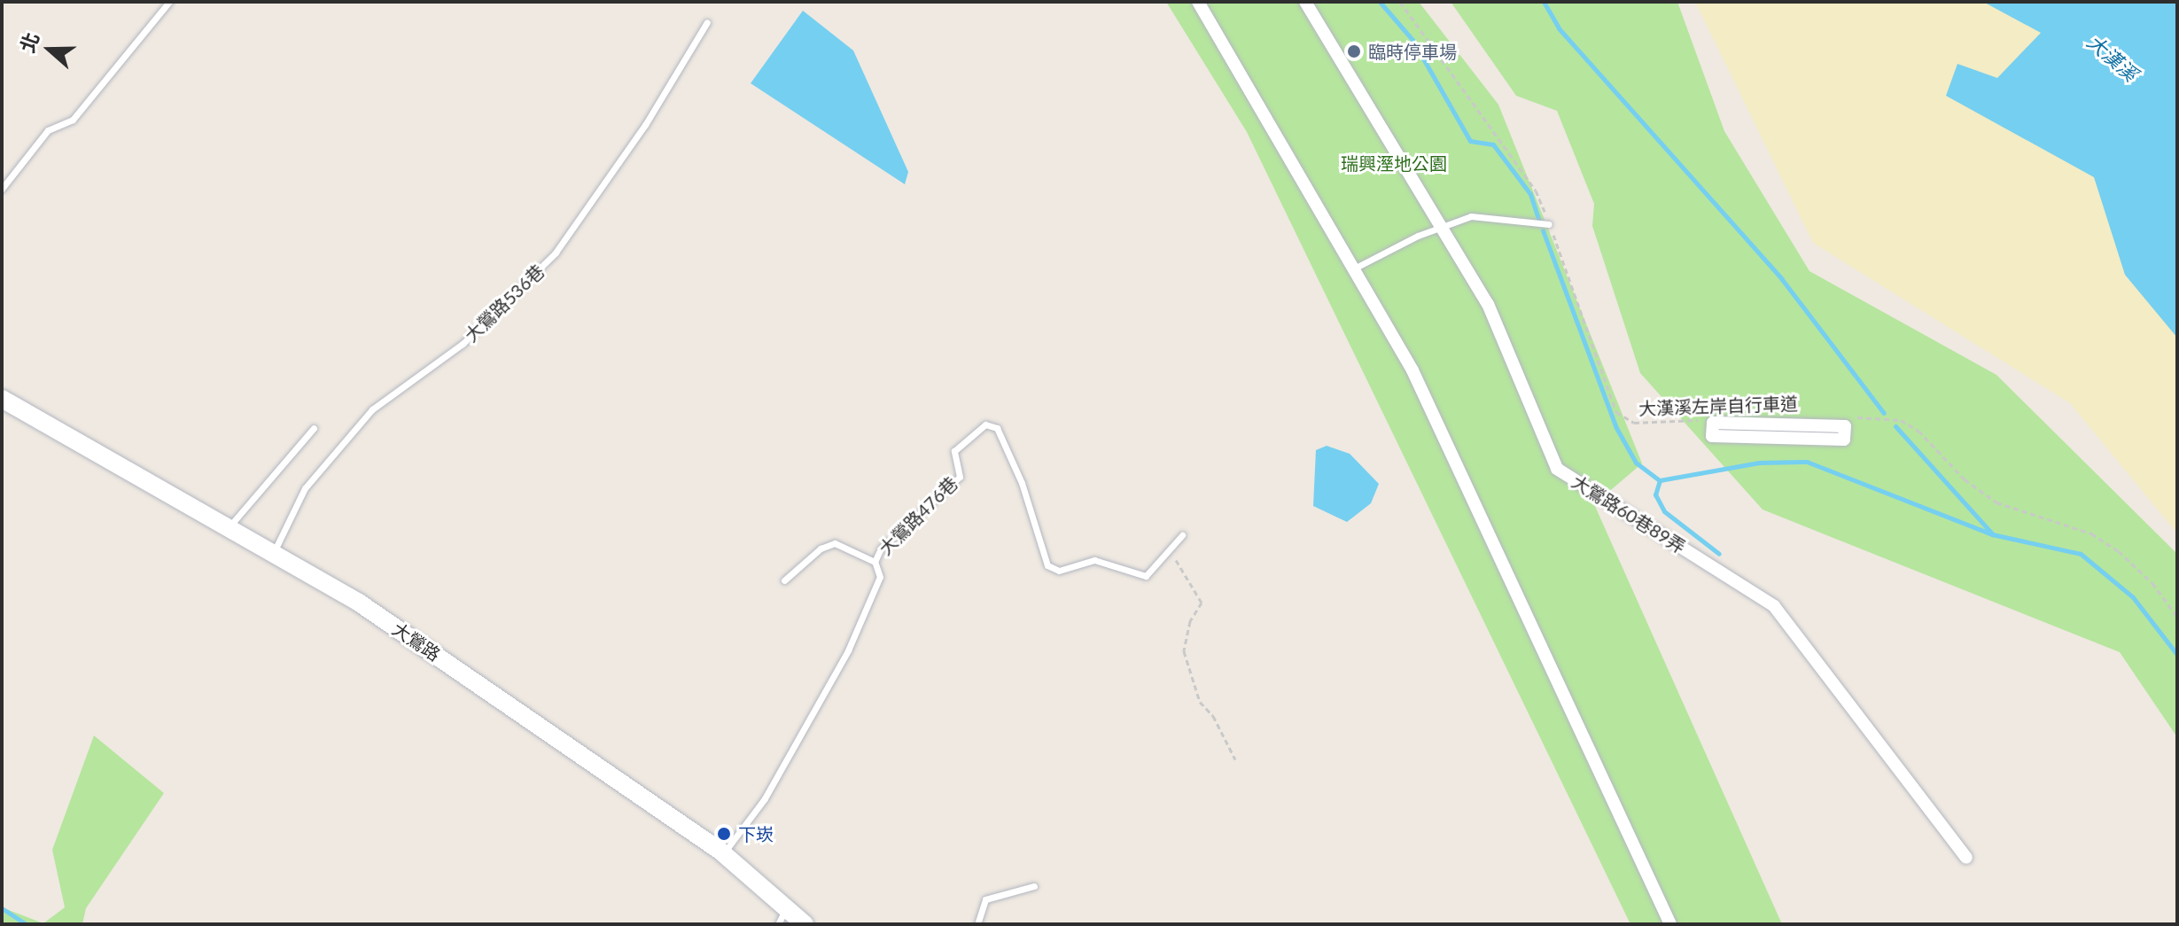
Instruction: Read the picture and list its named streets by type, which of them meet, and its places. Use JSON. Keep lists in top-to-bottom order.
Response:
{
  "streets": {
    "street": ["大鶯路60巷89弄", "大鶯路"],
    "lane": ["大鶯路536巷", "大鶯路476巷"],
    "path": ["大漢溪左岸自行車道"]
  },
  "crossings": [
    ["大鶯路536巷", "大鶯路"],
    ["大鶯路476巷", "大鶯路"]
  ],
  "water": ["大漢溪"],
  "parks": ["瑞興溼地公園"],
  "places": ["臨時停車場", "下崁"],
  "north": "left"
}
